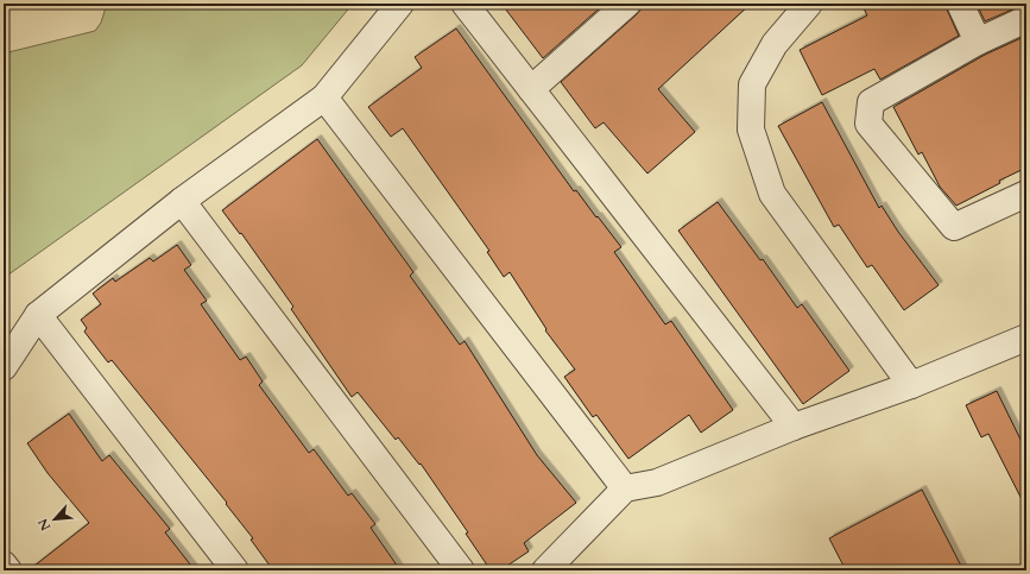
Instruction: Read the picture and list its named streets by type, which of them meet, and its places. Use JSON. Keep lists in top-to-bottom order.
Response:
{
  "north": "bottom left"
}
